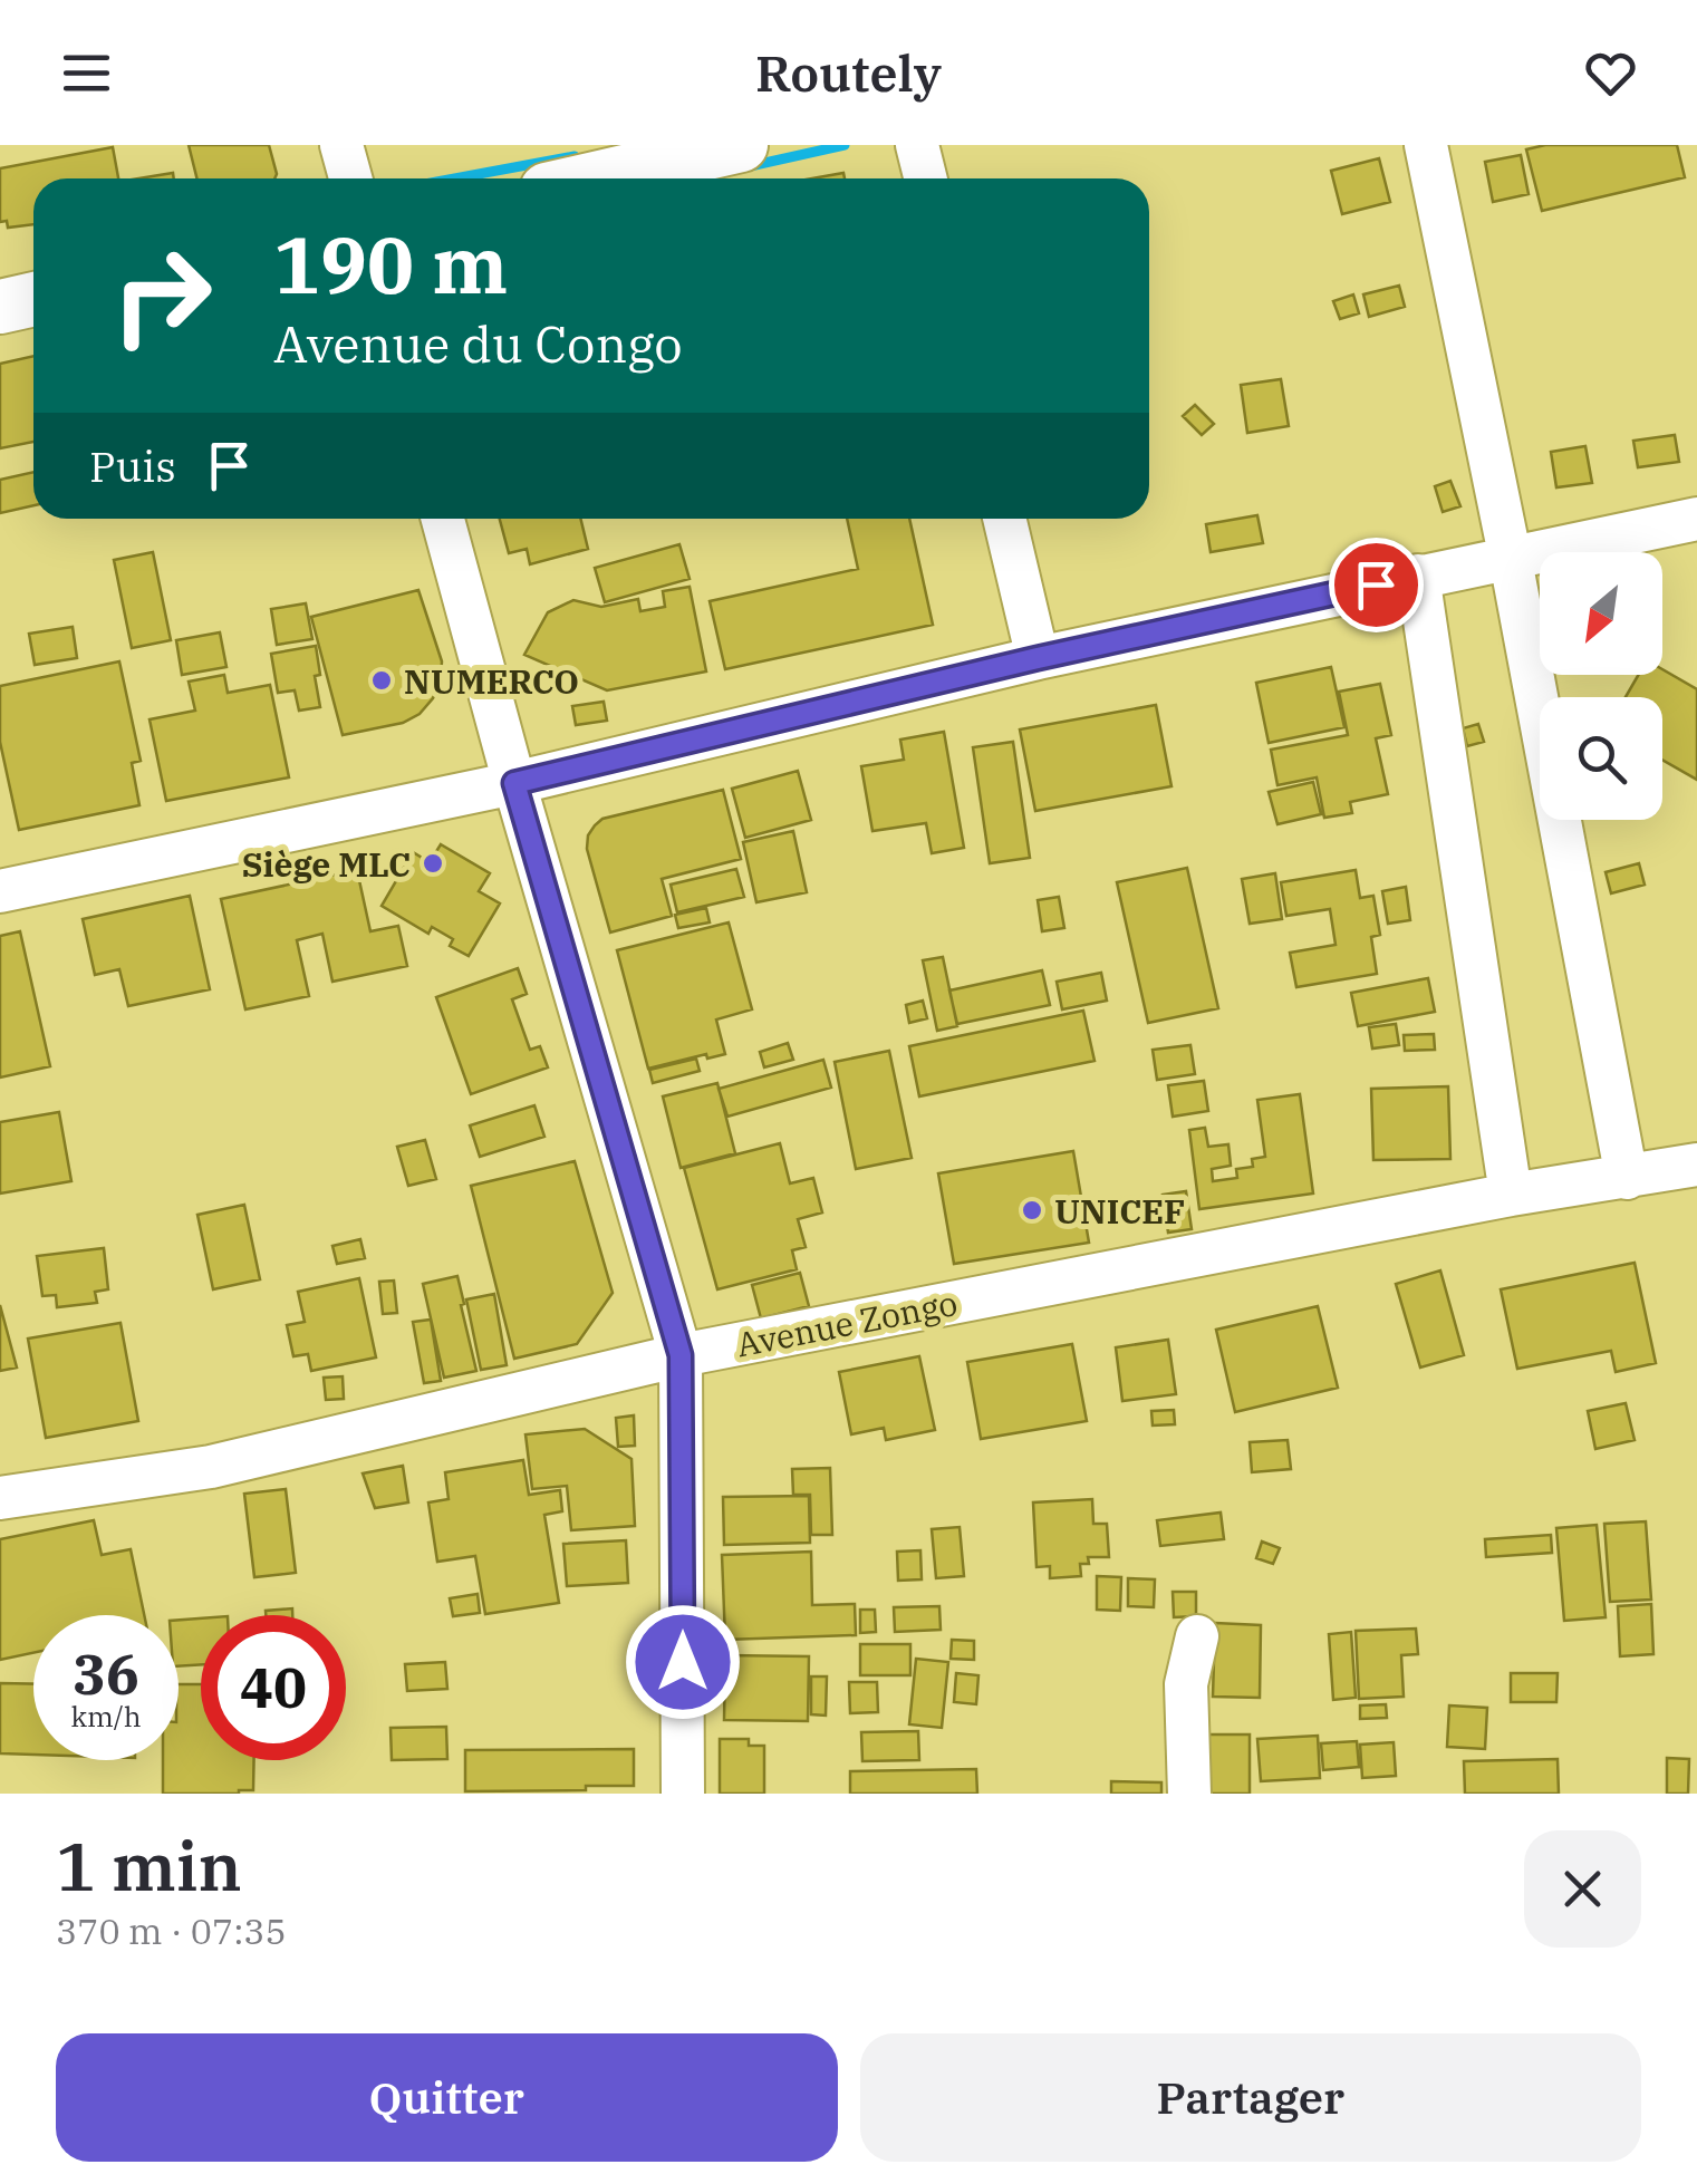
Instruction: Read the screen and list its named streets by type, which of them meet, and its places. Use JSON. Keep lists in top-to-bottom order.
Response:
{
  "streets": {
    "street": ["Avenue Zongo"]
  },
  "places": ["NUMERCO", "Siège MLC", "UNICEF"],
  "north": "bottom left",
  "page": {
    "header": "Routely",
    "turn": ["190 m", "Avenue du Congo"],
    "then": "Puis",
    "speed": "36 km/h",
    "limit": "40",
    "heading": ["1 min", "370 m · 07:35"],
    "buttons": ["Quitter", "Partager"]
  }
}
